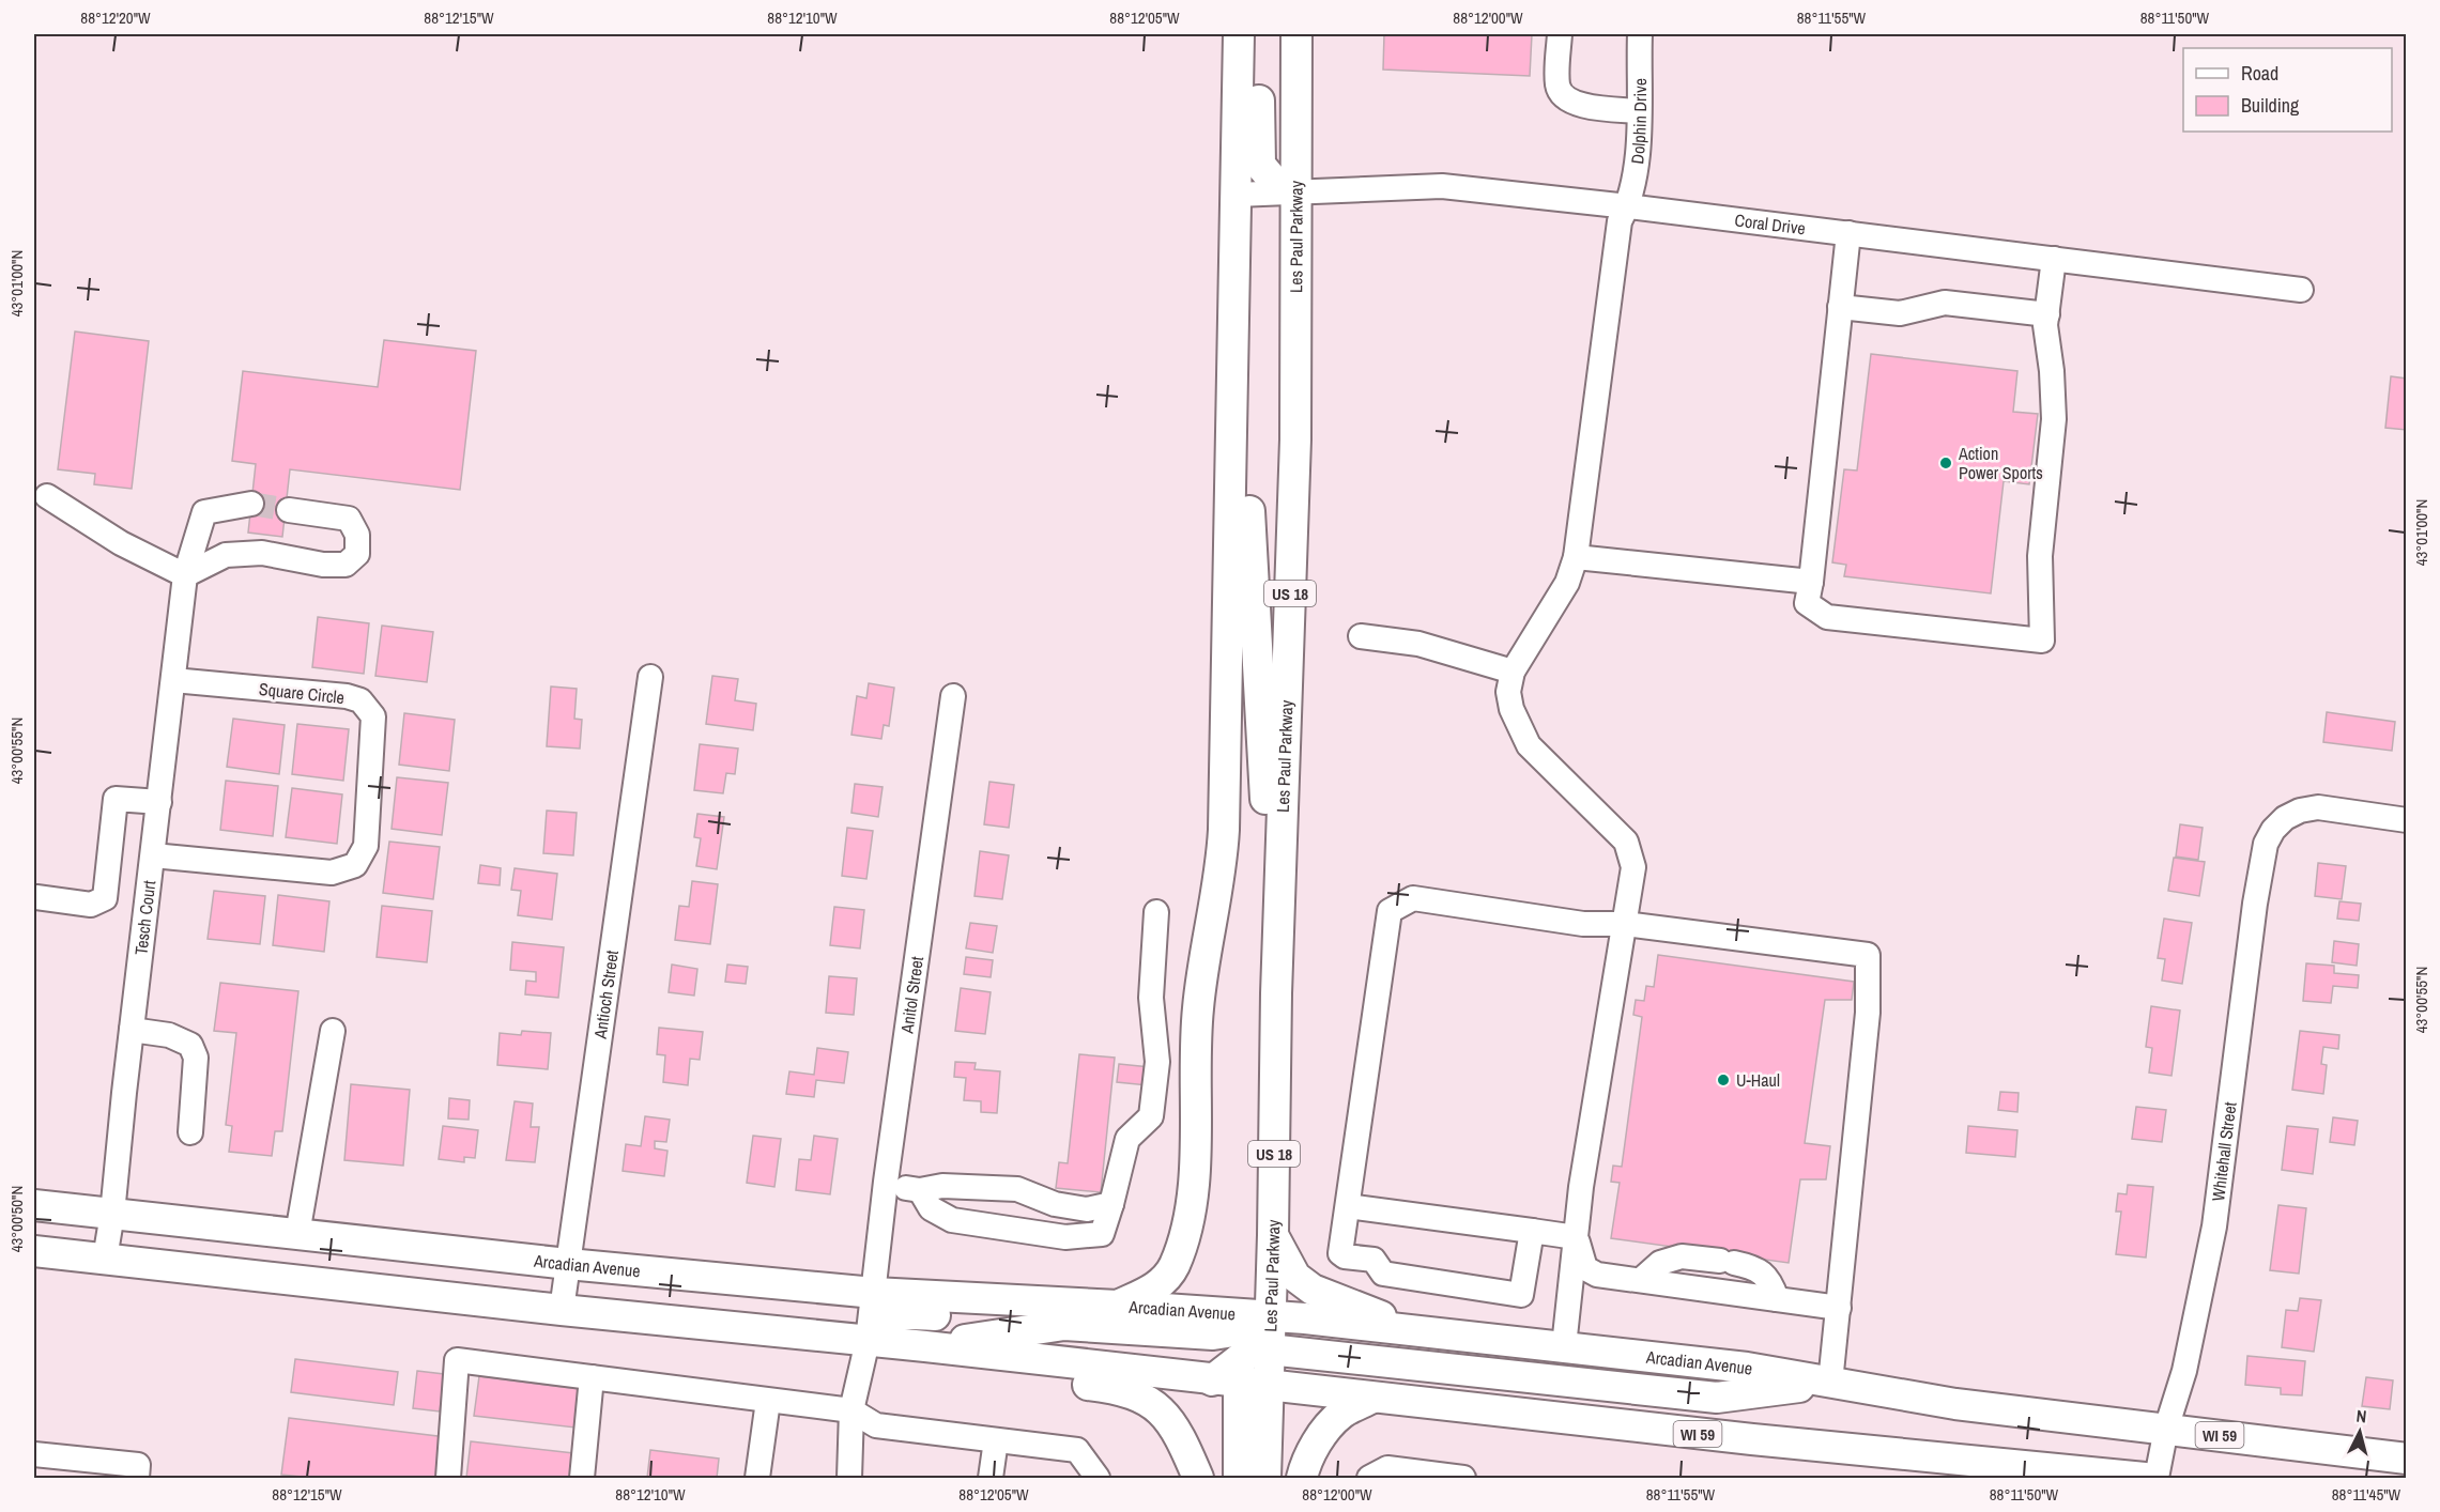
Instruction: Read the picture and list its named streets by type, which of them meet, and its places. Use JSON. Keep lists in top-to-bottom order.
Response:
{
  "streets": {
    "main road": [
      "Les Paul Parkway",
      "US 18",
      "Arcadian Avenue",
      "WI 59"
    ],
    "street": [
      "Dolphin Drive",
      "Coral Drive",
      "Square Circle",
      "Tesch Court",
      "Antioch Street",
      "Anitol Street",
      "Whitehall Street"
    ]
  },
  "crossings": [
    ["Dolphin Drive", "Coral Drive"],
    ["Coral Drive", "Les Paul Parkway"],
    ["Les Paul Parkway", "Arcadian Avenue"],
    ["Les Paul Parkway", "WI 59"],
    ["Square Circle", "Tesch Court"],
    ["Tesch Court", "Arcadian Avenue"],
    ["Antioch Street", "Arcadian Avenue"],
    ["Anitol Street", "Arcadian Avenue"],
    ["Whitehall Street", "Arcadian Avenue"],
    ["Arcadian Avenue", "WI 59"]
  ],
  "places": ["Action Power Sports", "U-Haul"],
  "legend": ["Road", "Building"],
  "north": "top",
  "coordinates": [
    "88°12'20\"W",
    "88°12'15\"W",
    "88°12'10\"W",
    "88°12'05\"W",
    "88°12'00\"W",
    "88°11'55\"W",
    "88°11'50\"W",
    "43°01'00\"N",
    "43°00'55\"N",
    "43°00'50\"N",
    "88°11'45\"W"
  ]
}
